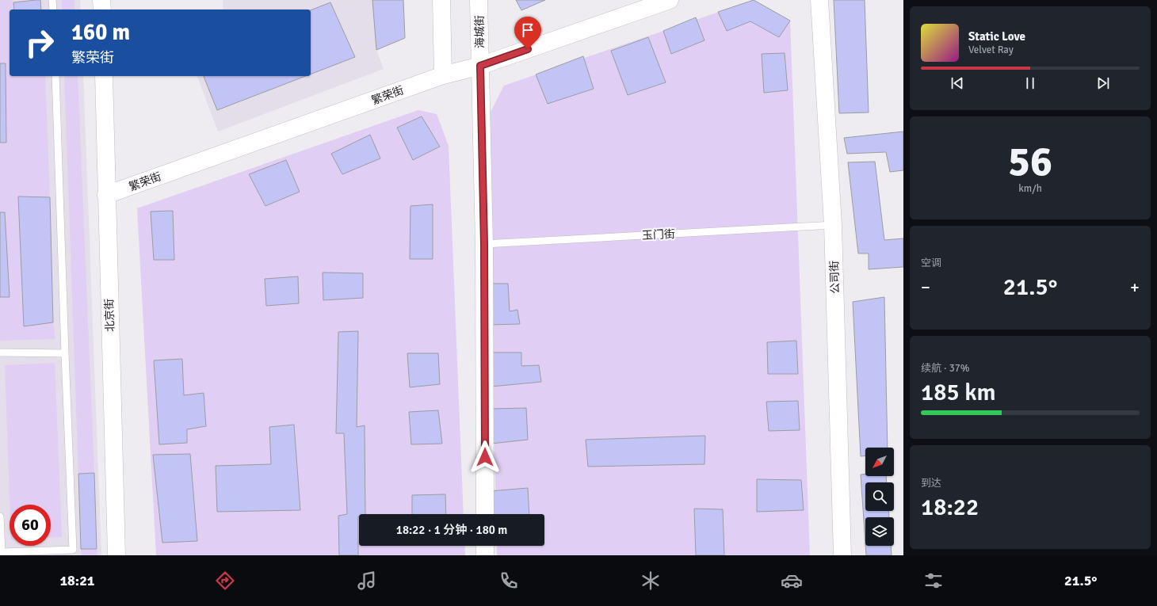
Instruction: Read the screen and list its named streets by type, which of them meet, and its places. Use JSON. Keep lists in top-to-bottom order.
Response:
{
  "streets": {
    "street": [
      "海城街",
      "繁荣街",
      "公司街",
      "北京街"
    ],
    "lane": ["玉门街"]
  },
  "crossings": [
    ["海城街", "繁荣街"],
    ["海城街", "玉门街"],
    ["繁荣街", "北京街"],
    ["玉门街", "公司街"]
  ],
  "north": "bottom left",
  "page": {
    "turn": ["160 m", "繁荣街"],
    "song": ["Static Love", "Velvet Ray"],
    "tile": [
      ["56", "km/h"],
      "空调",
      ["续航 · 37%", "185 km"],
      ["到达", "18:22"]
    ],
    "heat": ["−", "21.5°", "+"],
    "limit": "60",
    "trip": "18:22 · 1 分钟 · 180 m",
    "tabs": ["18:21", "21.5°"]
  }
}
